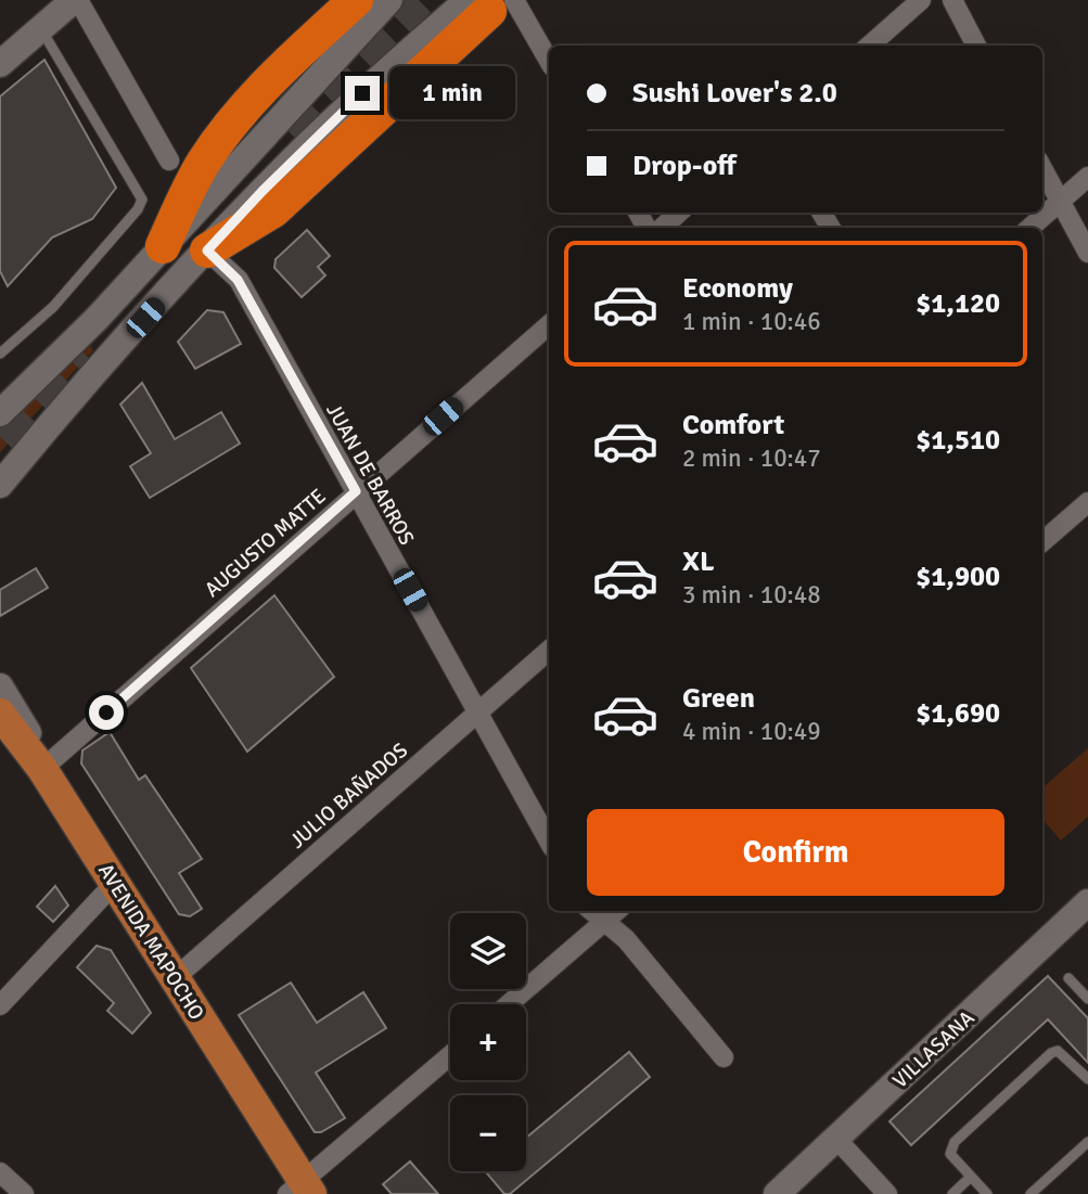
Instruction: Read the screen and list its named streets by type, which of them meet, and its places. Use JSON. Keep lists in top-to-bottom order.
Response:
{
  "streets": {
    "main road": ["AVENIDA MAPOCHO", "VILLASANA"],
    "street": ["JUAN DE BARROS", "AUGUSTO MATTE", "JULIO BAÑADOS"]
  },
  "crossings": [
    ["JUAN DE BARROS", "AUGUSTO MATTE"],
    ["JUAN DE BARROS", "JULIO BAÑADOS"],
    ["AUGUSTO MATTE", "AVENIDA MAPOCHO"],
    ["JULIO BAÑADOS", "AVENIDA MAPOCHO"]
  ],
  "page": {
    "banner": ["Sushi Lover's 2.0", "Drop-off"],
    "bubble": "1 min",
    "list": [
      {
        "name": "Economy",
        "note": "1 min · 10:46",
        "value": "$1,120"
      },
      {
        "name": "Comfort",
        "note": "2 min · 10:47",
        "value": "$1,510"
      },
      {
        "name": "XL",
        "note": "3 min · 10:48",
        "value": "$1,900"
      },
      {
        "name": "Green",
        "note": "4 min · 10:49",
        "value": "$1,690"
      }
    ],
    "buttons": "Confirm",
    "map_buttons": ["+", "−"]
  }
}
